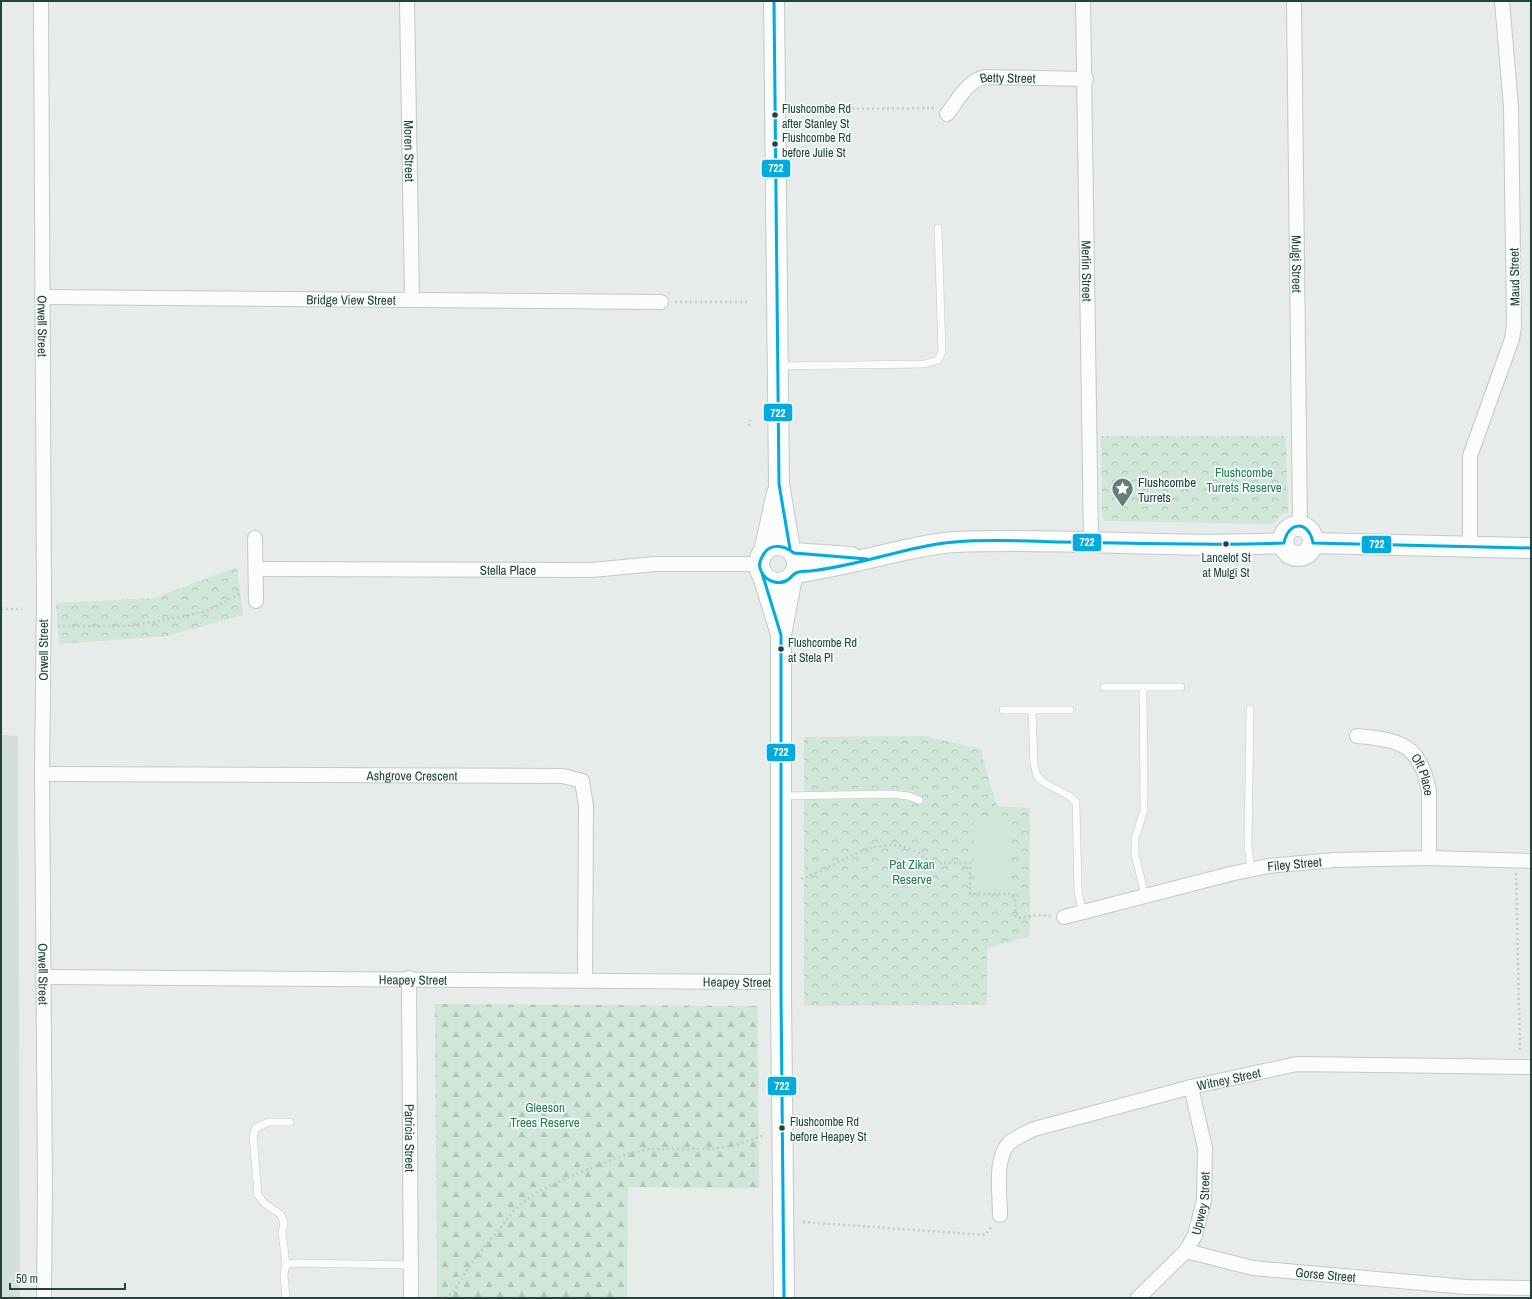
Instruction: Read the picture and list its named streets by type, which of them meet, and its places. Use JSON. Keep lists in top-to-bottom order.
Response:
{
  "streets": {
    "street": [
      "Betty Street",
      "Moren Street",
      "Mulgi Street",
      "Merlin Street",
      "Maud Street",
      "Bridge View Street",
      "Orwell Street",
      "Stella Place",
      "Ashgrove Crescent",
      "Oft Place",
      "Filey Street",
      "Heapey Street",
      "Witney Street",
      "Patricia Street",
      "Upwey Street",
      "Gorse Street"
    ]
  },
  "crossings": [
    ["Betty Street", "Merlin Street"],
    ["Moren Street", "Bridge View Street"],
    ["Bridge View Street", "Orwell Street"],
    ["Orwell Street", "Ashgrove Crescent"],
    ["Orwell Street", "Heapey Street"],
    ["Ashgrove Crescent", "Heapey Street"],
    ["Oft Place", "Filey Street"],
    ["Heapey Street", "Patricia Street"],
    ["Witney Street", "Upwey Street"],
    ["Upwey Street", "Gorse Street"]
  ],
  "parks": ["Flushcombe Turrets Reserve", "Pat Zikan Reserve", "Gleeson Trees Reserve"],
  "places": {
    "other": [
      "Flushcombe Rd after Stanley St",
      "Flushcombe Rd before Julie St",
      "Lancelot St at Mulgi St",
      "Flushcombe Rd at Stela Pl",
      "Flushcombe Rd before Heapey St"
    ],
    "place": ["Flushcombe Turrets"]
  },
  "lines": ["transit line 722"],
  "scale_bar": "50 m"
}
